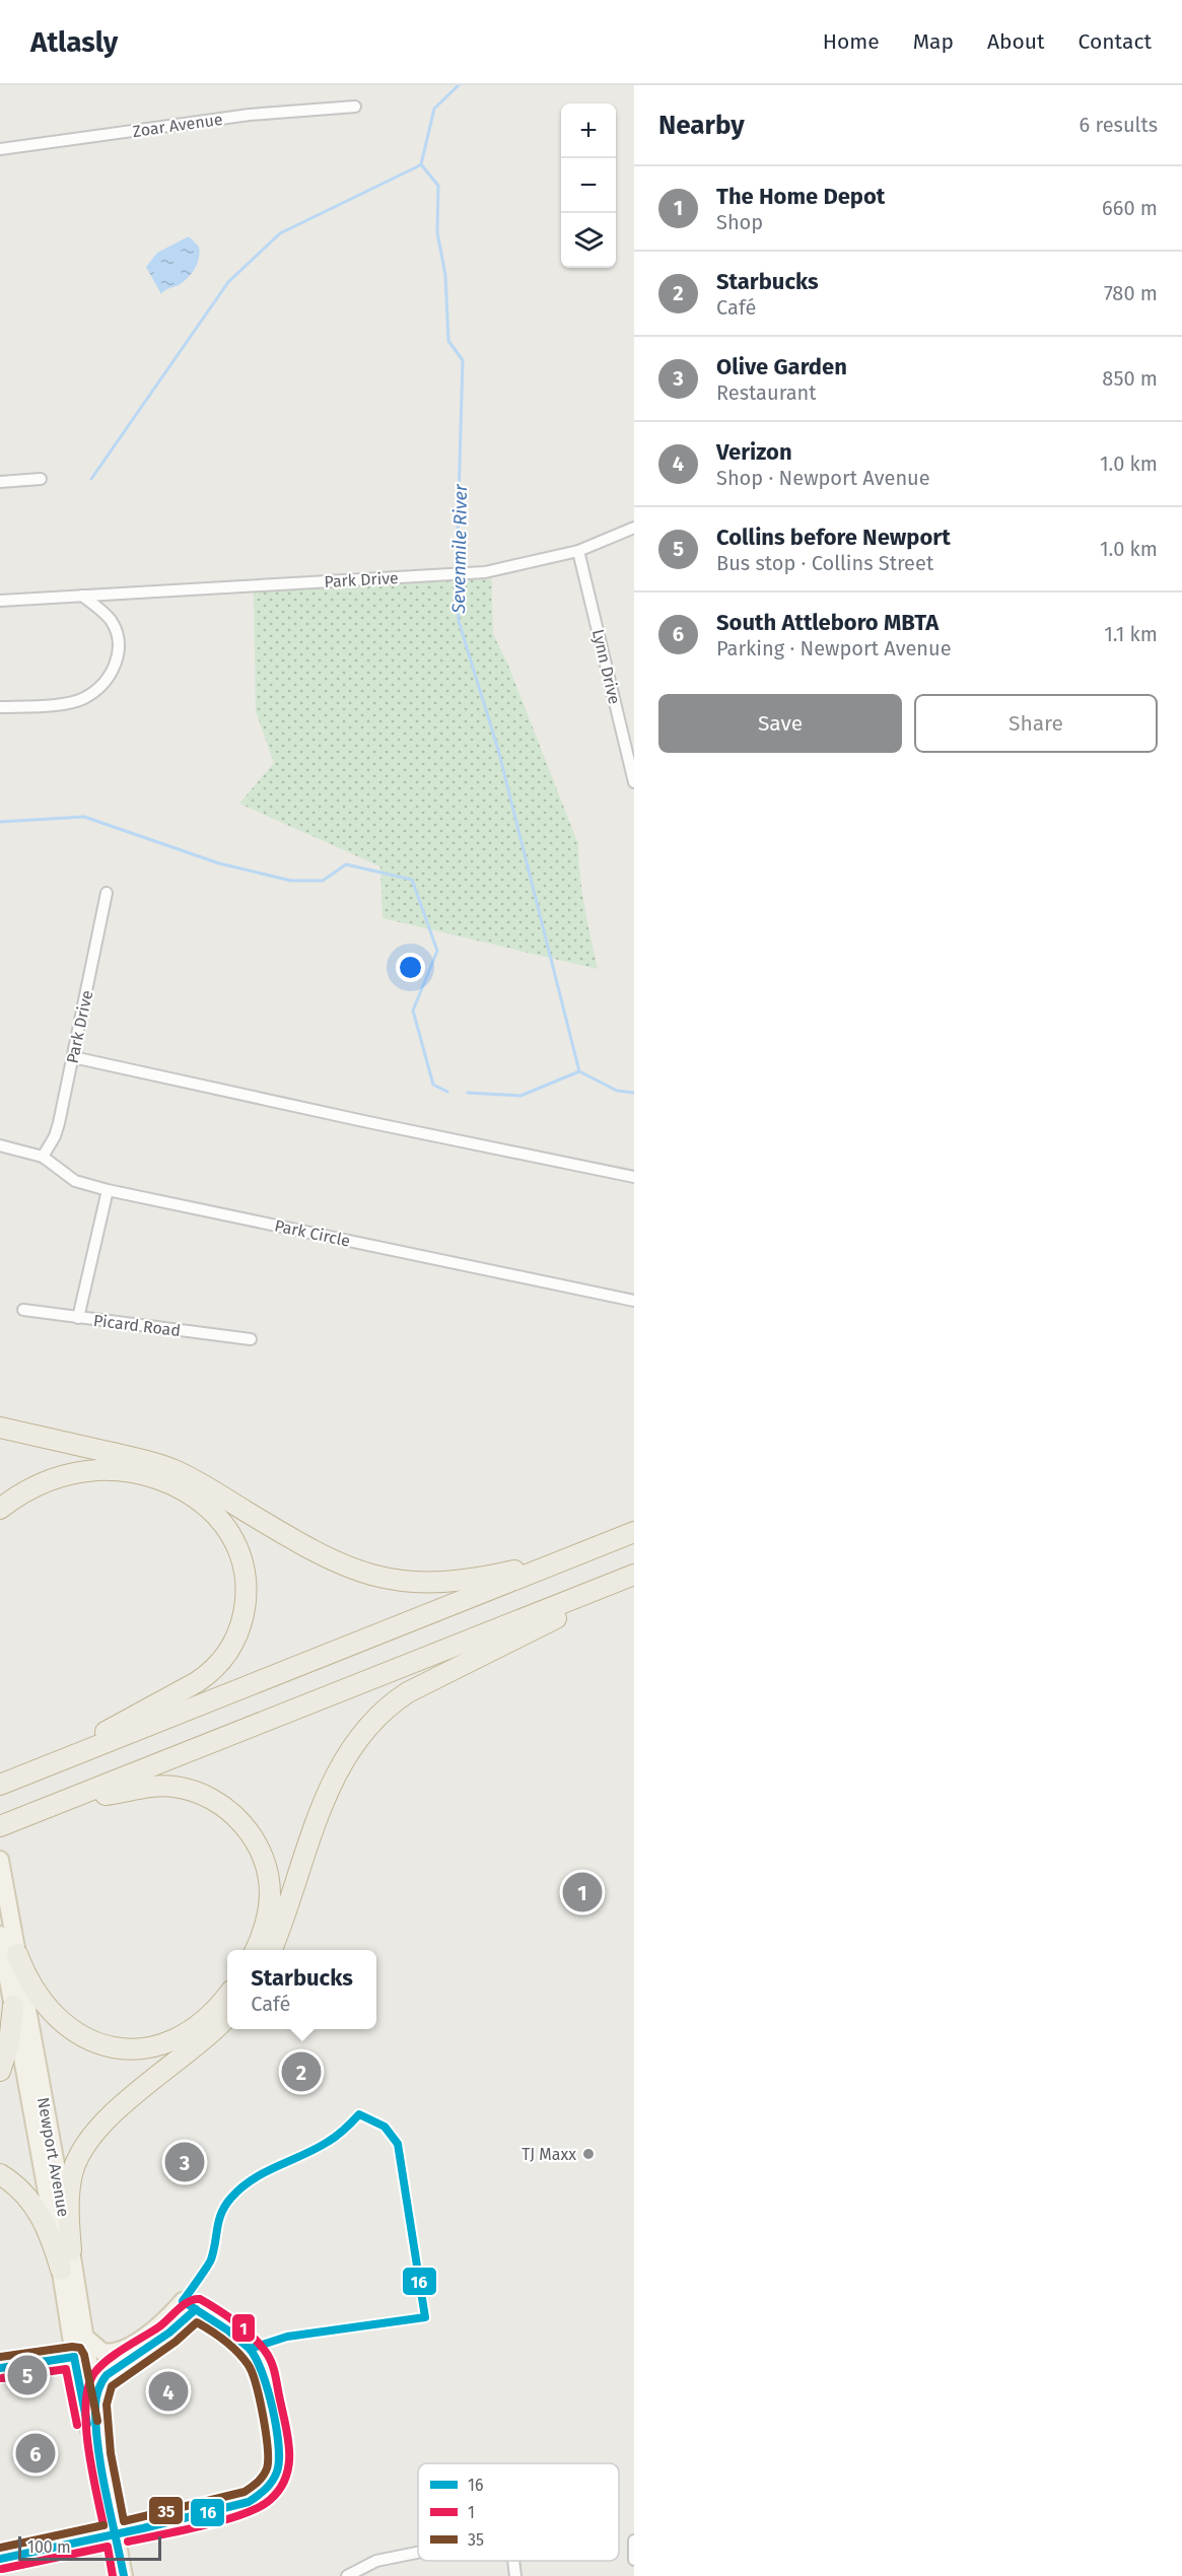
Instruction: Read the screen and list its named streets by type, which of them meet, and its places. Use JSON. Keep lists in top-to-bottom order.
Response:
{
  "streets": {
    "main road": ["Newport Avenue"],
    "street": [
      "Zoar Avenue",
      "Park Drive",
      "Lynn Drive",
      "Park Circle",
      "Picard Road"
    ]
  },
  "crossings": [
    ["Park Drive", "Lynn Drive"],
    ["Park Drive", "Park Circle"]
  ],
  "water": ["Sevenmile River"],
  "places": ["TJ Maxx"],
  "lines": ["transit line 16", "transit line 1", "transit line 35"],
  "legend": ["16", "1", "35"],
  "scale_bar": "100 m",
  "page": {
    "header": "Atlasly",
    "nav": [
      "Home",
      "Map",
      "About",
      "Contact"
    ],
    "heading": ["Nearby", "6 results"],
    "map_buttons": ["+", "−"],
    "list": [
      {
        "mark": "1",
        "name": "The Home Depot",
        "note": "Shop",
        "value": "660 m"
      },
      {
        "mark": "2",
        "name": "Starbucks",
        "note": "Café",
        "value": "780 m"
      },
      {
        "mark": "3",
        "name": "Olive Garden",
        "note": "Restaurant",
        "value": "850 m"
      },
      {
        "mark": "4",
        "name": "Verizon",
        "note": "Shop · Newport Avenue",
        "value": "1.0 km"
      },
      {
        "mark": "5",
        "name": "Collins before Newport",
        "note": "Bus stop · Collins Street",
        "value": "1.0 km"
      },
      {
        "mark": "6",
        "name": "South Attleboro MBTA",
        "note": "Parking · Newport Avenue",
        "value": "1.1 km"
      }
    ],
    "buttons": ["Save", "Share"],
    "pins": [
      "1",
      "2",
      "3",
      "5",
      "4",
      "6"
    ],
    "popup": ["Starbucks", "Café"],
    "scale": "100 m"
  }
}
